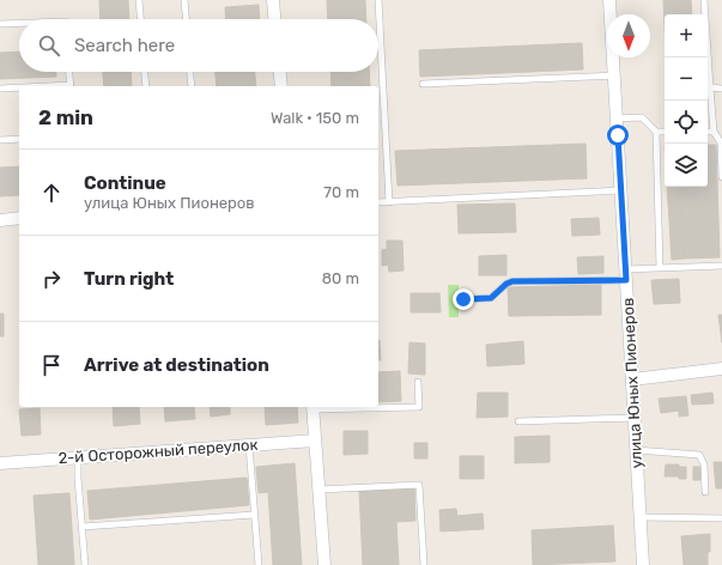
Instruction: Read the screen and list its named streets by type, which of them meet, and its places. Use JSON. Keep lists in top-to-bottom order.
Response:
{
  "streets": {
    "street": ["улица Юных Пионеров", "2-й Осторожный переулок"]
  },
  "north": "bottom",
  "page": {
    "map_buttons": ["+", "−"],
    "search": "Search here",
    "heading": ["2 min", "Walk · 150 m"],
    "list": [
      ["Continue", "улица Юных Пионеров", "70 m"],
      ["Turn right", "80 m"],
      "Arrive at destination"
    ]
  }
}
